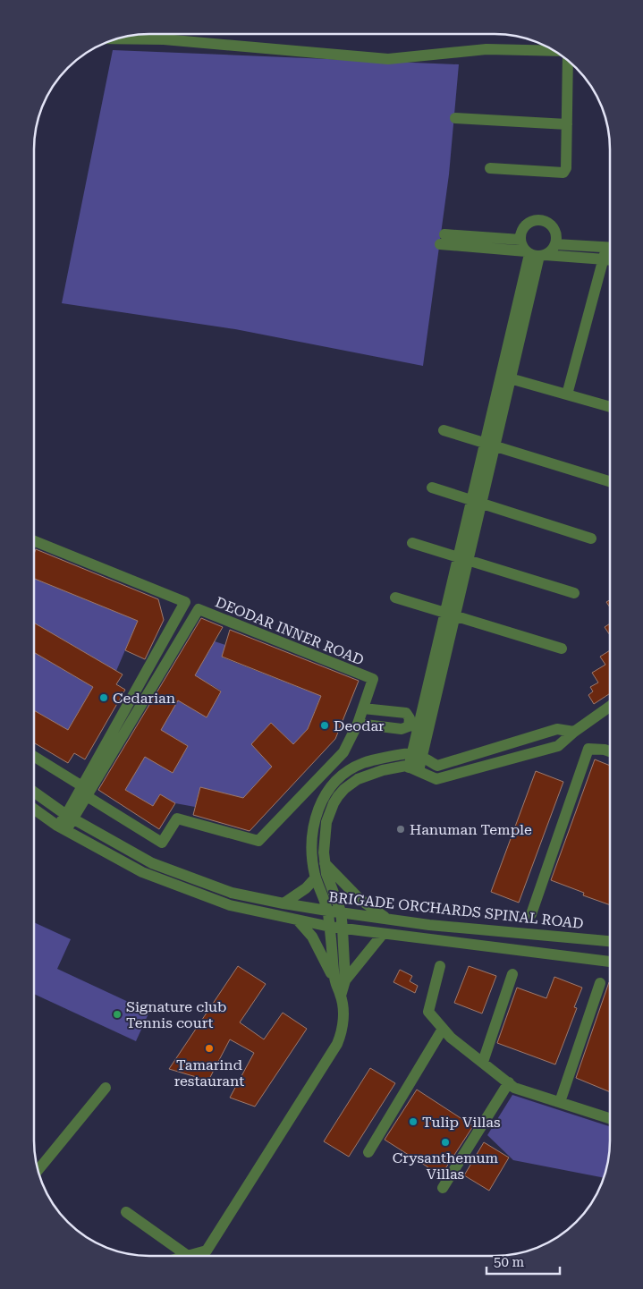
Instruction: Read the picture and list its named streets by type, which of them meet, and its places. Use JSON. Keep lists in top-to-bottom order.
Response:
{
  "streets": {
    "street": ["DEODAR INNER ROAD", "BRIGADE ORCHARDS SPINAL ROAD"]
  },
  "places": [
    "Cedarian",
    "Deodar",
    "Hanuman Temple",
    "Signature club Tennis court",
    "Tamarind restaurant",
    "Tulip Villas",
    "Crysanthemum Villas"
  ],
  "scale_bar": "50 m"
}
